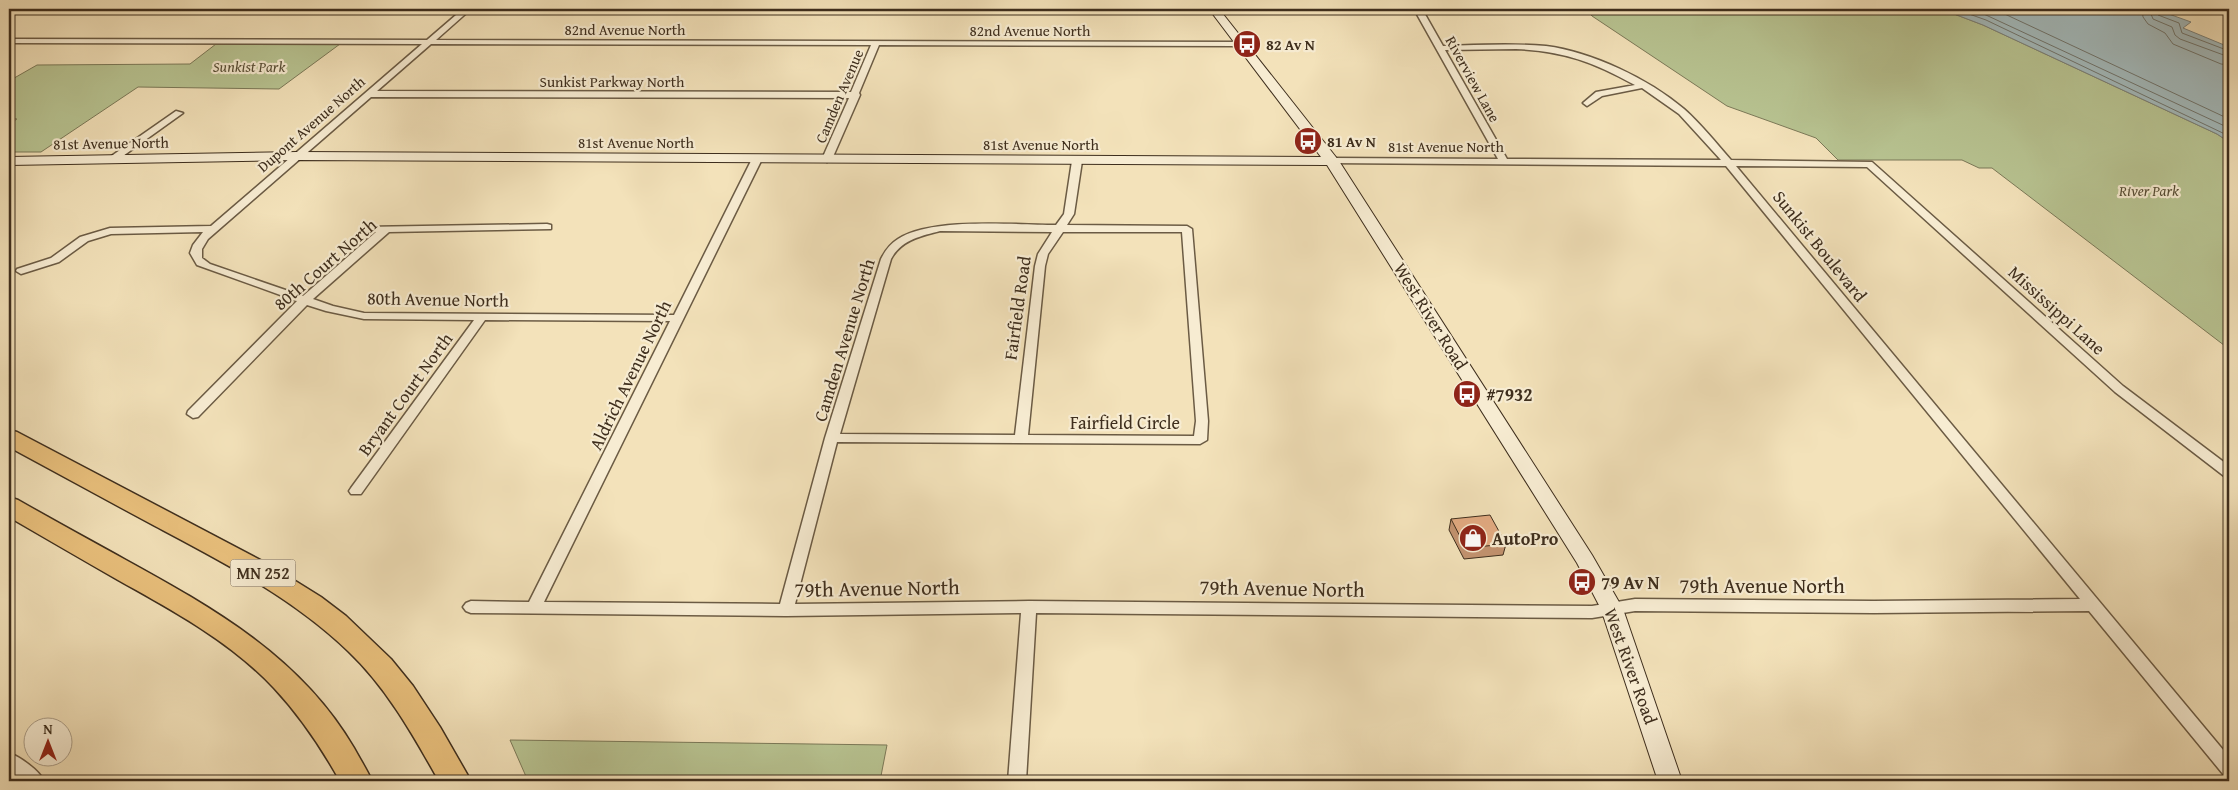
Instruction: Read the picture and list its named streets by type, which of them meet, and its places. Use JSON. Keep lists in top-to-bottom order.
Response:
{
  "streets": {
    "highway": ["MN 252"],
    "street": [
      "82nd Avenue North",
      "Riverview Lane",
      "Sunkist Parkway North",
      "Camden Avenue",
      "Dupont Avenue North",
      "81st Avenue North",
      "Sunkist Boulevard",
      "80th Court North",
      "80th Avenue North",
      "Fairfield Road",
      "Mississippi Lane",
      "West River Road",
      "Camden Avenue North",
      "Aldrich Avenue North",
      "Bryant Court North",
      "Fairfield Circle",
      "79th Avenue North"
    ]
  },
  "crossings": [
    ["82nd Avenue North", "Camden Avenue"],
    ["82nd Avenue North", "Dupont Avenue North"],
    ["82nd Avenue North", "West River Road"],
    ["Riverview Lane", "81st Avenue North"],
    ["Riverview Lane", "Sunkist Boulevard"],
    ["Sunkist Parkway North", "Camden Avenue"],
    ["Sunkist Parkway North", "Dupont Avenue North"],
    ["Camden Avenue", "81st Avenue North"],
    ["Dupont Avenue North", "81st Avenue North"],
    ["Dupont Avenue North", "80th Avenue North"],
    ["81st Avenue North", "Sunkist Boulevard"],
    ["81st Avenue North", "Fairfield Road"],
    ["81st Avenue North", "Mississippi Lane"],
    ["81st Avenue North", "West River Road"],
    ["81st Avenue North", "Aldrich Avenue North"],
    ["Sunkist Boulevard", "79th Avenue North"],
    ["80th Court North", "80th Avenue North"],
    ["80th Avenue North", "Aldrich Avenue North"],
    ["80th Avenue North", "Bryant Court North"],
    ["Fairfield Road", "Camden Avenue North"],
    ["Fairfield Road", "Fairfield Circle"],
    ["West River Road", "79th Avenue North"],
    ["Camden Avenue North", "Fairfield Circle"],
    ["Camden Avenue North", "79th Avenue North"],
    ["Aldrich Avenue North", "79th Avenue North"]
  ],
  "parks": ["Sunkist Park", "River Park"],
  "places": {
    "bus stop": [
      "82 Av N",
      "81 Av N",
      "#7932",
      "79 Av N"
    ],
    "shop": ["AutoPro"]
  },
  "north": "top"
}
